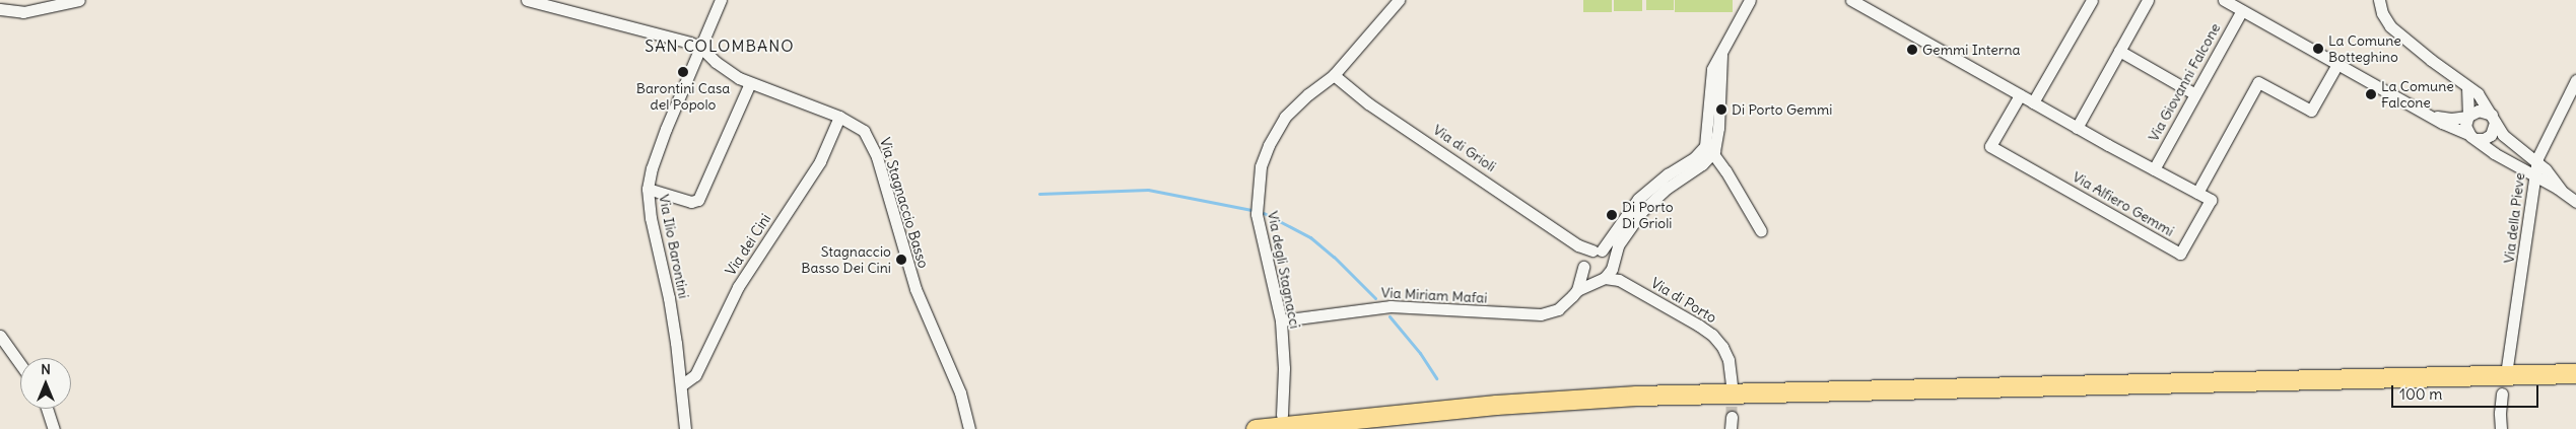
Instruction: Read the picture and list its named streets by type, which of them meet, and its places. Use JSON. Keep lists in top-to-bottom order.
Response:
{
  "streets": {
    "street": [
      "Via Giovanni Falcone",
      "Via di Grioli",
      "Via Stagnaccio Basso",
      "Via Alfiero Gemmi",
      "Via della Pieve",
      "Via dei Cini",
      "Via Ilio Barontini",
      "Via degli Stagnacci",
      "Via Miriam Mafai",
      "Via di Porto"
    ]
  },
  "crossings": [
    ["Via di Grioli", "Via degli Stagnacci"],
    ["Via di Grioli", "Via Miriam Mafai"],
    ["Via di Grioli", "Via di Porto"],
    ["Via Stagnaccio Basso", "Via dei Cini"],
    ["Via Stagnaccio Basso", "Via Ilio Barontini"],
    ["Via dei Cini", "Via Ilio Barontini"],
    ["Via degli Stagnacci", "Via Miriam Mafai"],
    ["Via Miriam Mafai", "Via di Porto"]
  ],
  "districts": ["SAN COLOMBANO"],
  "places": [
    "La Comune Botteghino",
    "Gemmi Interna",
    "Barontini Casa del Popolo",
    "La Comune Falcone",
    "Di Porto Gemmi",
    "Di Porto Di Grioli",
    "Stagnaccio Basso Dei Cini"
  ],
  "scale_bar": "100 m",
  "north": "top"
}
